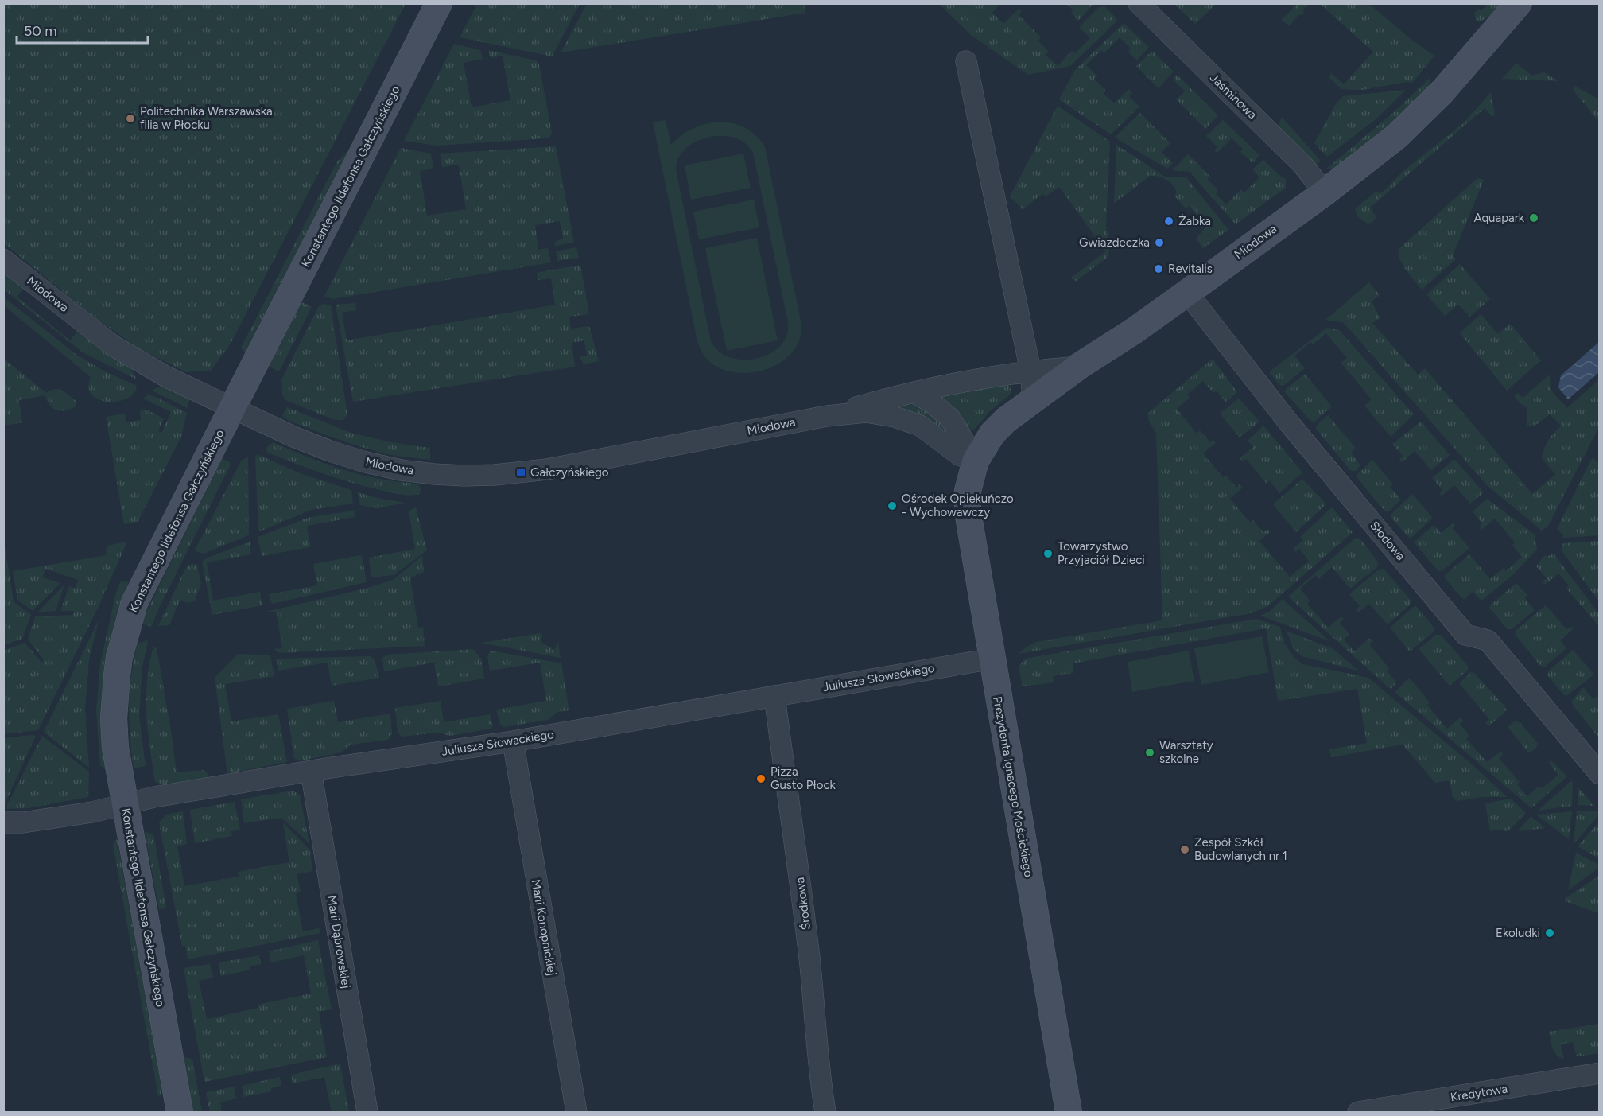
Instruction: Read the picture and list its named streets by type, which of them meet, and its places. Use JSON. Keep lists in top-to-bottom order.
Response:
{
  "streets": {
    "street": [
      "Jaśminowa",
      "Konstantego Ildefonsa Gałczyńskiego",
      "Miodowa",
      "Słodowa",
      "Juliusza Słowackiego",
      "Prezydenta Ignacego Mościckiego",
      "Środkowa",
      "Marii Konopnickiej",
      "Marii Dąbrowskiej",
      "Kredytowa"
    ]
  },
  "crossings": [
    ["Jaśminowa", "Miodowa"],
    ["Konstantego Ildefonsa Gałczyńskiego", "Miodowa"],
    ["Konstantego Ildefonsa Gałczyńskiego", "Juliusza Słowackiego"],
    ["Miodowa", "Słodowa"],
    ["Miodowa", "Prezydenta Ignacego Mościckiego"],
    ["Juliusza Słowackiego", "Prezydenta Ignacego Mościckiego"],
    ["Juliusza Słowackiego", "Środkowa"],
    ["Juliusza Słowackiego", "Marii Konopnickiej"],
    ["Juliusza Słowackiego", "Marii Dąbrowskiej"]
  ],
  "places": {
    "other": [
      "Politechnika Warszawska filia w Płocku",
      "Aquapark",
      "Żabka",
      "Gwiazdeczka",
      "Revitalis",
      "Ośrodek Opiekuńczo - Wychowawczy",
      "Towarzystwo Przyjaciół Dzieci",
      "Warsztaty szkolne",
      "Pizza Gusto Płock",
      "Zespół Szkół Budowlanych nr 1",
      "Ekoludki"
    ],
    "transit": ["Gałczyńskiego"]
  },
  "scale_bar": "50 m"
}
